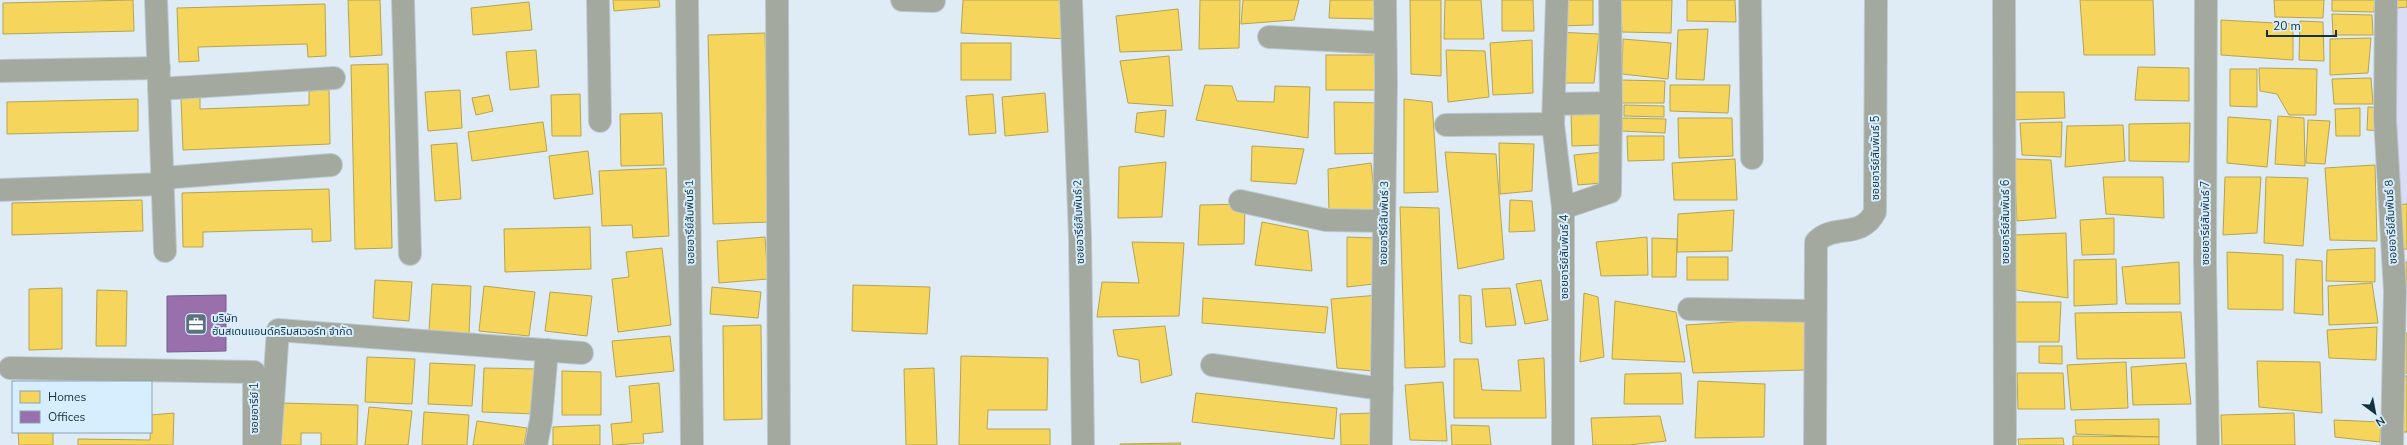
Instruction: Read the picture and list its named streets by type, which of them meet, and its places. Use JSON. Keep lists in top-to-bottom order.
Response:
{
  "streets": {
    "street": [
      "ซอยอารีย์สัมพันธ์ 5",
      "ซอยอารีย์สัมพันธ์ 1",
      "ซอยอารีย์สัมพันธ์ 2",
      "ซอยอารีย์สัมพันธ์ 6",
      "ซอยอารีย์สัมพันธ์ 8",
      "ซอยอารีย์สัมพันธ์ 3",
      "ซอยอารีย์สัมพันธ์ 7",
      "ซอยอารีย์สัมพันธ์ 4",
      "ซอยอารีย์ 1"
    ]
  },
  "places": {
    "office": ["บริษัท ฮันสเดนแอนด์คริมสเวอร์ท จำกัด"]
  },
  "legend": ["Homes", "Offices"],
  "scale_bar": "20 m",
  "north": "bottom right"
}
